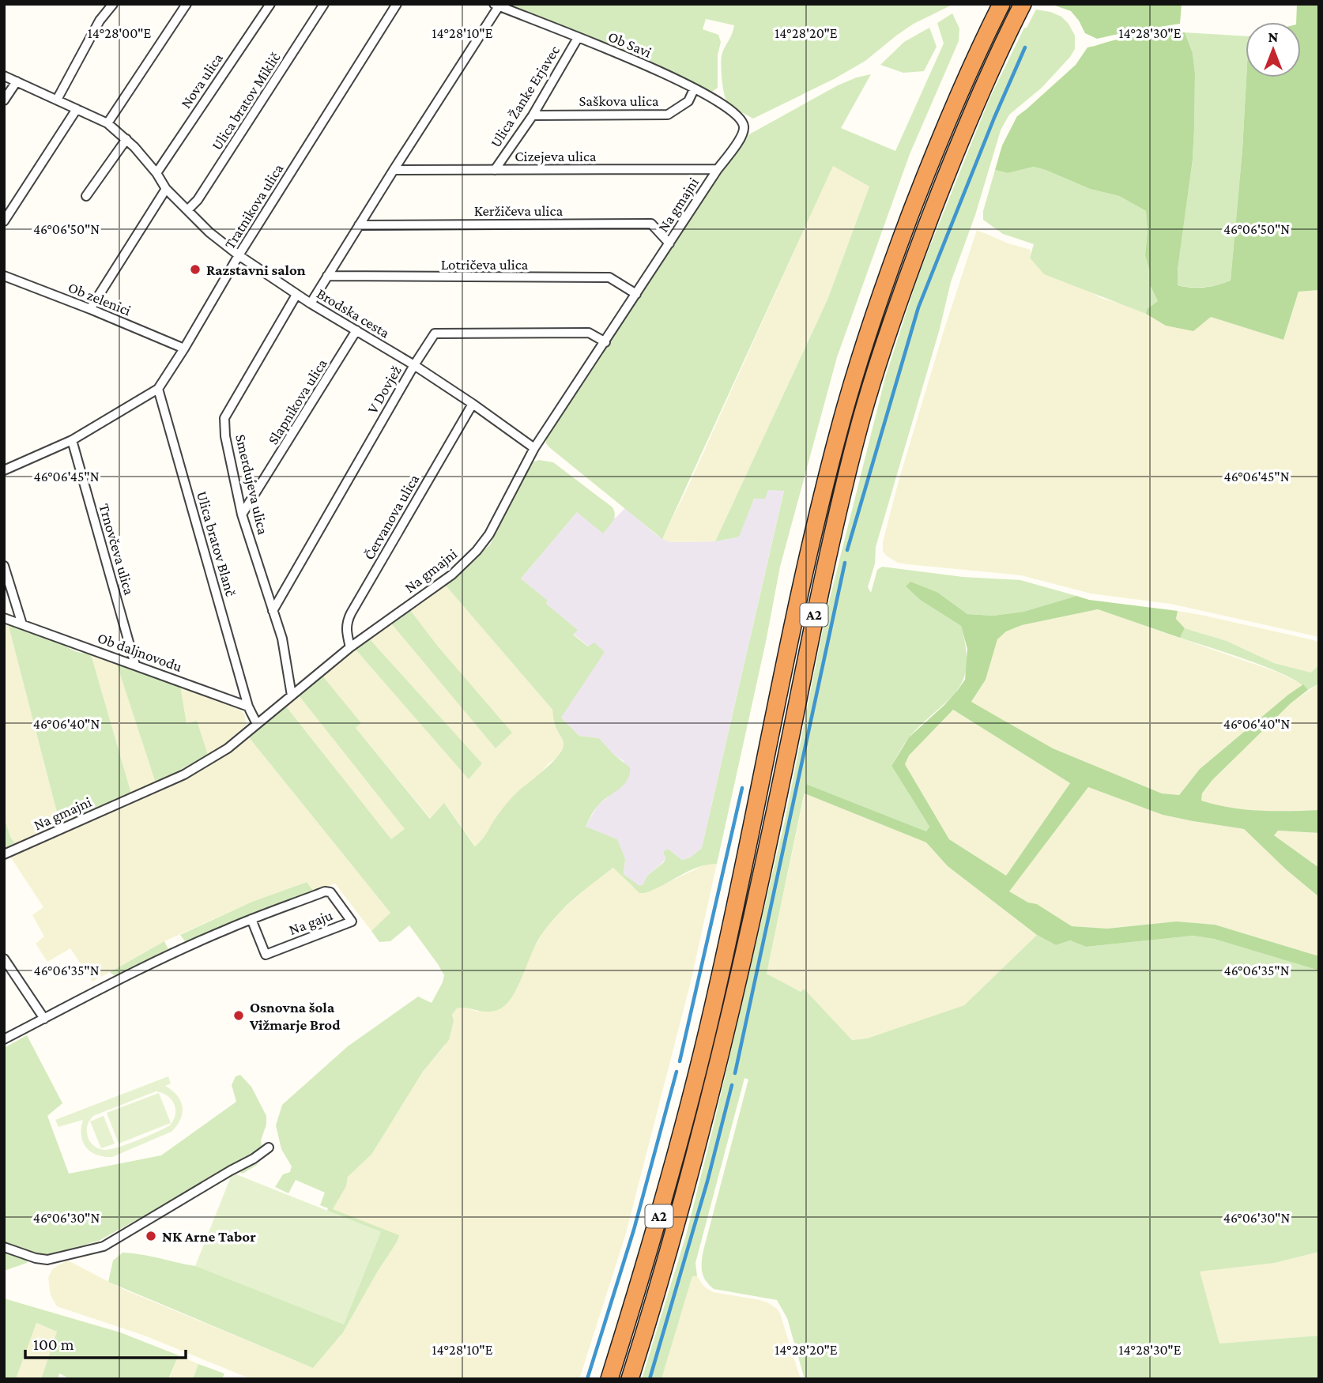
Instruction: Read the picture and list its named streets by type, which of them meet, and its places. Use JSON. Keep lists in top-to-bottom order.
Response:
{
  "streets": {
    "highway": ["A2"],
    "street": [
      "Ob Savi",
      "Nova ulica",
      "Ulica Žanke Erjavec",
      "Saškova ulica",
      "Ulica bratov Miklič",
      "Cizejeva ulica",
      "Na gmajni",
      "Tratnikova ulica",
      "Keržičeva ulica",
      "Lotričeva ulica",
      "Ob zelenici",
      "Brodska cesta",
      "V Dovjež",
      "Slapnikova ulica",
      "Smerdujeva ulica",
      "Červanova ulica",
      "Ulica bratov Blanč",
      "Trnovčeva ulica",
      "Ob daljnovodu",
      "Na gaju"
    ]
  },
  "crossings": [
    ["Ob Savi", "Ulica Žanke Erjavec"],
    ["Ob Savi", "Saškova ulica"],
    ["Ob Savi", "Na gmajni"],
    ["Nova ulica", "Brodska cesta"],
    ["Ulica Žanke Erjavec", "Saškova ulica"],
    ["Ulica Žanke Erjavec", "Cizejeva ulica"],
    ["Ulica bratov Miklič", "Brodska cesta"],
    ["Cizejeva ulica", "Na gmajni"],
    ["Na gmajni", "Keržičeva ulica"],
    ["Na gmajni", "Lotričeva ulica"],
    ["Na gmajni", "Brodska cesta"],
    ["Na gmajni", "V Dovjež"],
    ["Na gmajni", "Smerdujeva ulica"],
    ["Na gmajni", "Červanova ulica"],
    ["Tratnikova ulica", "Ob zelenici"],
    ["Tratnikova ulica", "Brodska cesta"],
    ["Tratnikova ulica", "Ulica bratov Blanč"],
    ["Tratnikova ulica", "Trnovčeva ulica"],
    ["Brodska cesta", "V Dovjež"],
    ["Brodska cesta", "Slapnikova ulica"],
    ["Brodska cesta", "Smerdujeva ulica"],
    ["Brodska cesta", "Červanova ulica"],
    ["V Dovjež", "Smerdujeva ulica"],
    ["Slapnikova ulica", "Smerdujeva ulica"],
    ["Ulica bratov Blanč", "Ob daljnovodu"],
    ["Trnovčeva ulica", "Ob daljnovodu"]
  ],
  "places": ["Razstavni salon", "Osnovna šola Vižmarje Brod", "NK Arne Tabor"],
  "scale_bar": "100 m",
  "north": "top",
  "coordinates": [
    "14°28'00\"E",
    "14°28'10\"E",
    "14°28'20\"E",
    "14°28'30\"E",
    "46°06'50\"N",
    "46°06'45\"N",
    "46°06'40\"N",
    "46°06'35\"N",
    "46°06'30\"N"
  ]
}
